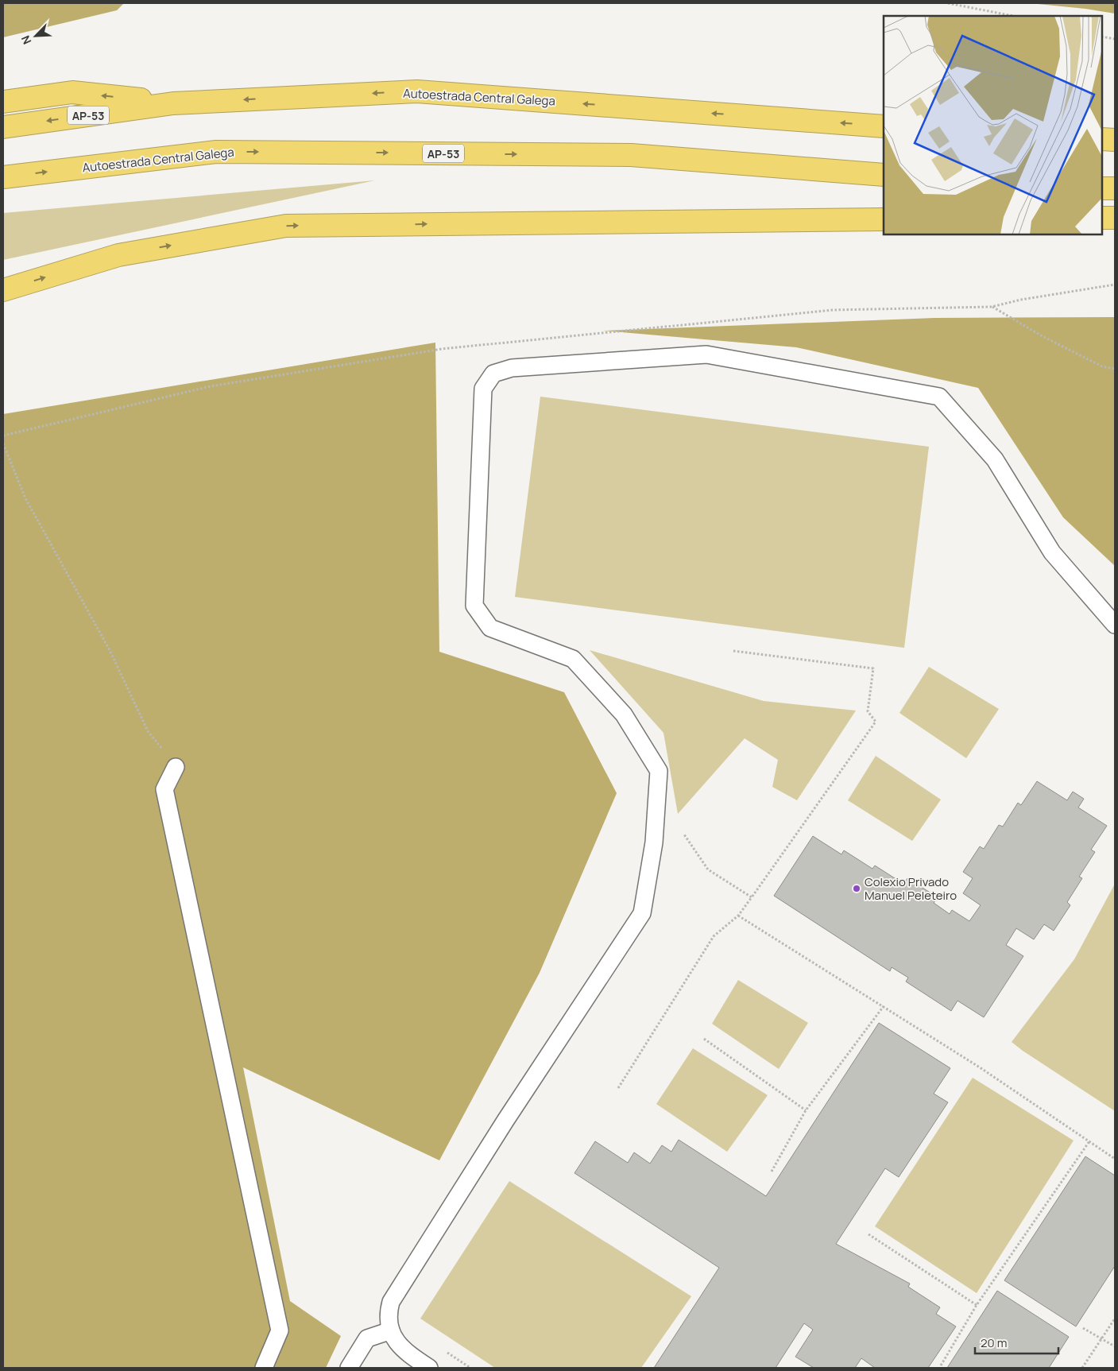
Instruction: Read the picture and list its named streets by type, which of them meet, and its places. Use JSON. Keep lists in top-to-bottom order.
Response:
{
  "streets": {
    "highway": ["Autoestrada Central Galega", "AP-53"]
  },
  "places": ["Colexio Privado Manuel Peleteiro"],
  "scale_bar": "20 m",
  "north": "bottom left"
}
